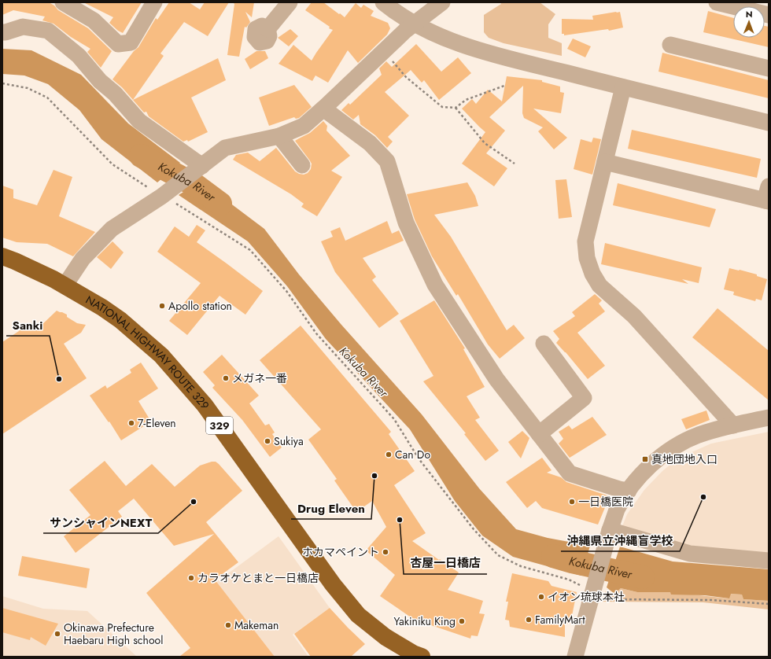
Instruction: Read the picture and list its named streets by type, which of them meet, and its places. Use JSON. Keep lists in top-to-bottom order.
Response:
{
  "streets": {
    "highway": ["NATIONAL HIGHWAY ROUTE 329", "329"]
  },
  "water": ["Kokuba River"],
  "places": {
    "other": [
      "Apollo station",
      "メガネ一番",
      "Sanki",
      "7-Eleven",
      "Sukiya",
      "Can Do",
      "Drug Eleven",
      "沖縄県立沖縄盲学校",
      "サンシャインNEXT",
      "一日橋医院",
      "杏屋一日橋店",
      "ホカマペイント",
      "カラオケとまと一日橋店",
      "イオン琉球本社",
      "FamilyMart",
      "Yakiniku King",
      "Makeman",
      "Okinawa Prefecture Haebaru High school"
    ],
    "transit": ["真地団地入口"]
  },
  "north": "top"
}
